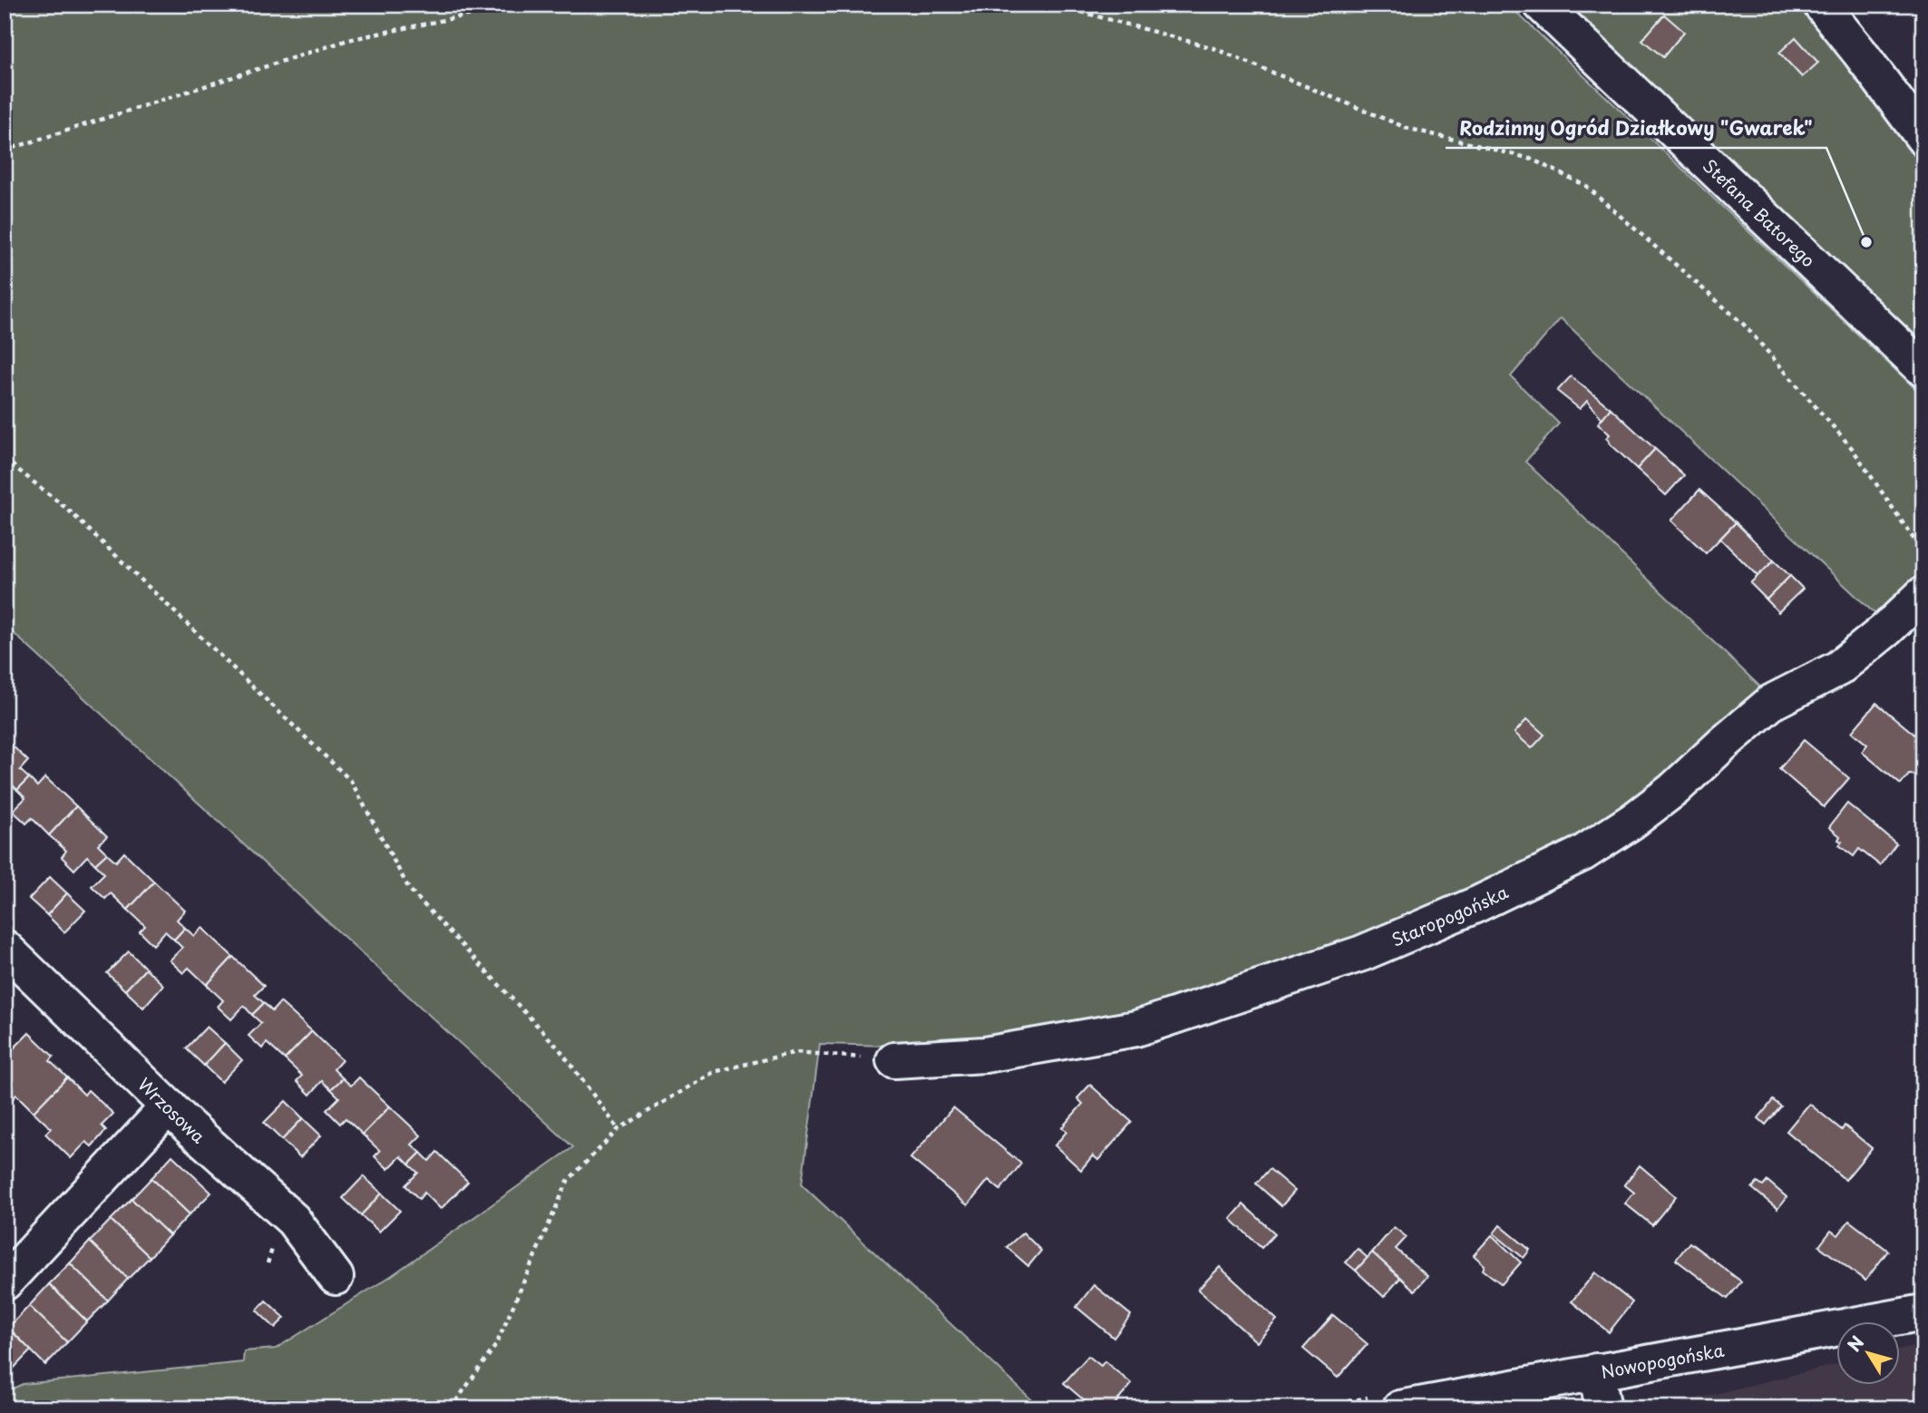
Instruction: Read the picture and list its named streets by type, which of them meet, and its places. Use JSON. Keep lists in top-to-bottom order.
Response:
{
  "streets": {
    "street": [
      "Stefana Batorego",
      "Staropogońska",
      "Wrzosowa",
      "Nowopogońska"
    ]
  },
  "places": ["Rodzinny Ogród Działkowy \"Gwarek\""],
  "north": "top left"
}
